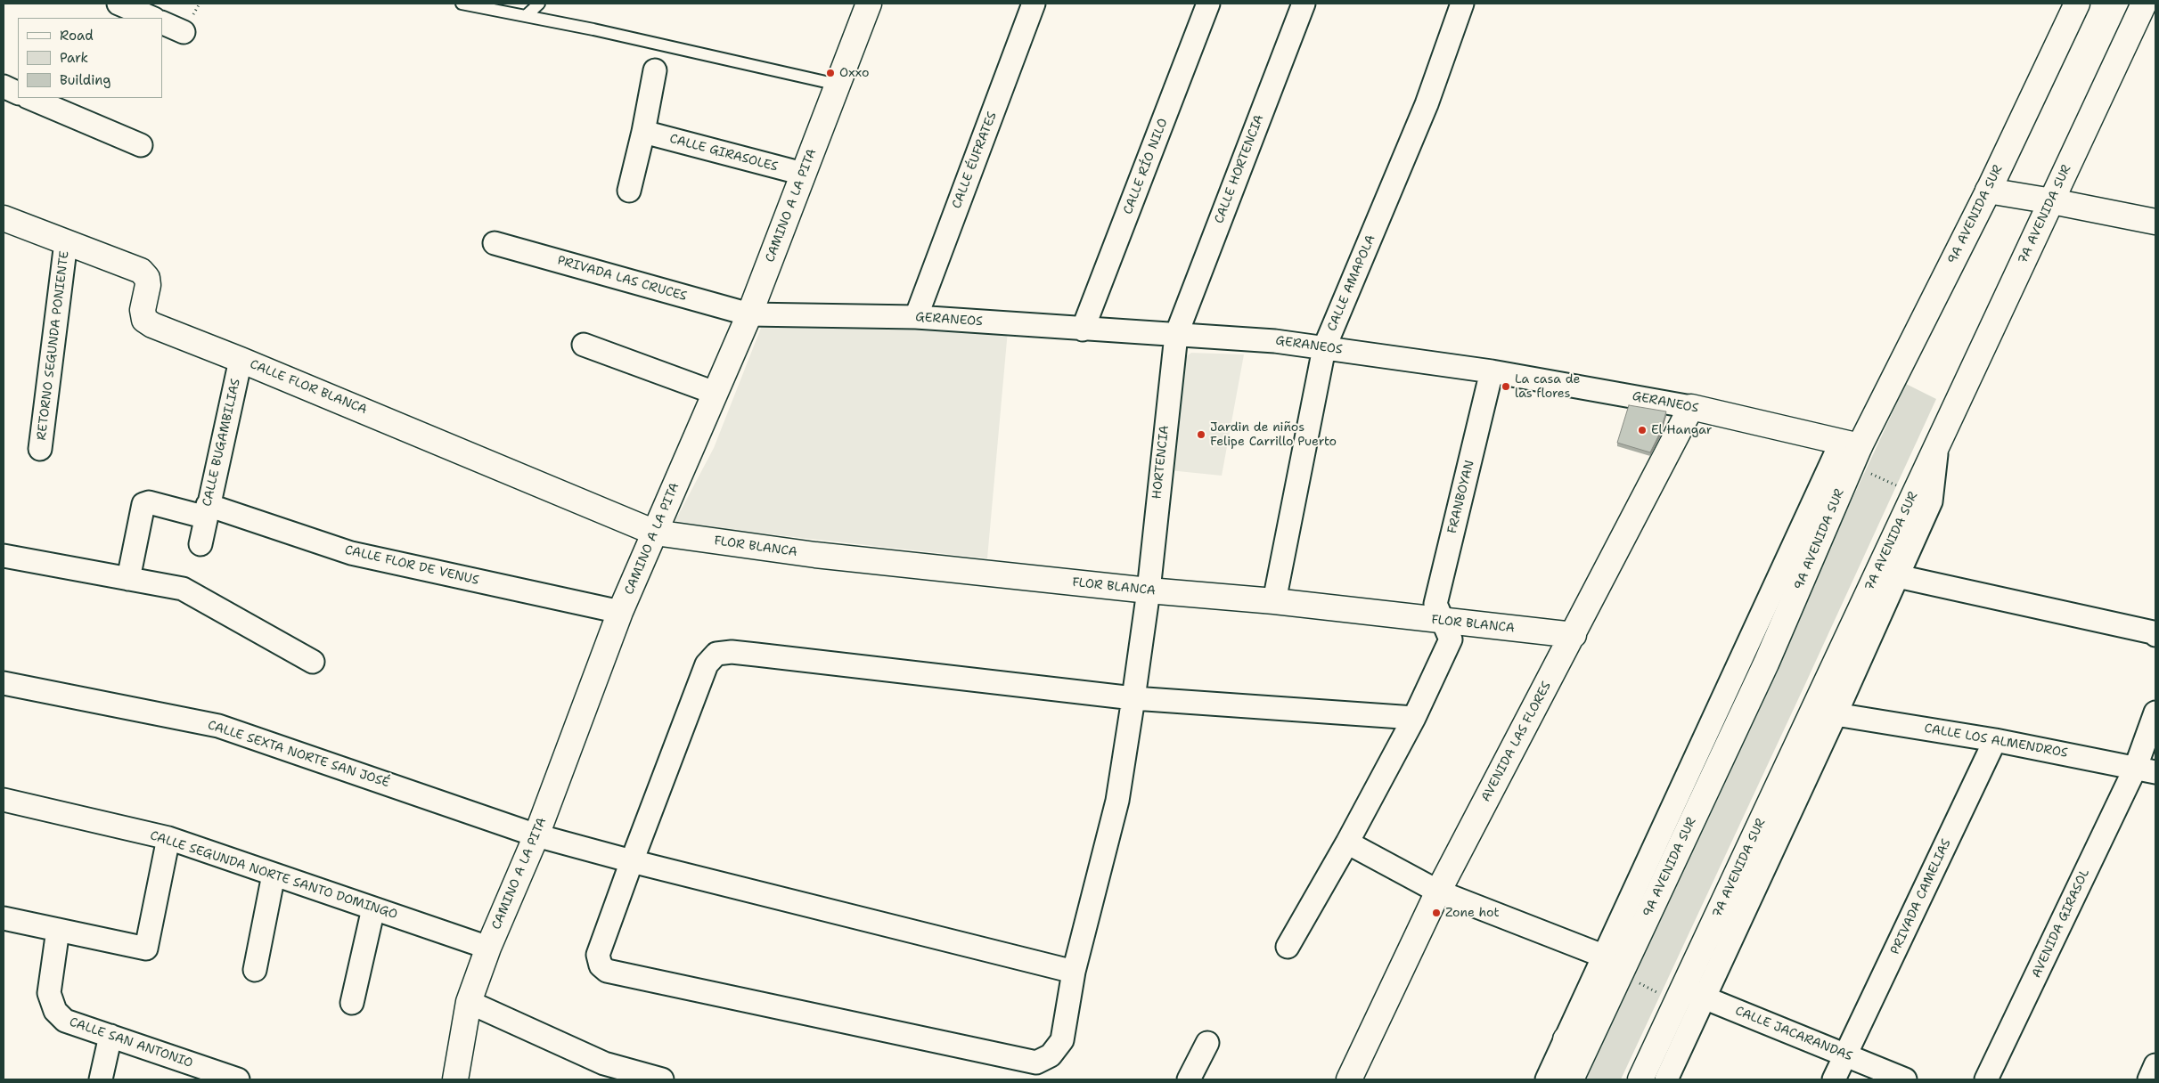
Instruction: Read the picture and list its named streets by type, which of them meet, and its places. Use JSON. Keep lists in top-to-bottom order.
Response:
{
  "streets": {
    "street": [
      "CALLE GIRASOLES",
      "CALLE ÉUFRATES",
      "CALLE RÍO NILO",
      "CALLE HORTENCIA",
      "CAMINO A LA PITA",
      "9A AVENIDA SUR",
      "7A AVENIDA SUR",
      "PRIVADA LAS CRUCES",
      "CALLE AMAPOLA",
      "GERANEOS",
      "RETORNO SEGUNDA PONIENTE",
      "CALLE FLOR BLANCA",
      "CALLE BUGAMBILIAS",
      "HORTENCIA",
      "FRANBOYAN",
      "FLOR BLANCA",
      "CALLE FLOR DE VENUS",
      "CALLE LOS ALMENDROS",
      "AVENIDA LAS FLORES",
      "CALLE SEXTA NORTE SAN JOSÉ",
      "CALLE SEGUNDA NORTE SANTO DOMINGO",
      "PRIVADA CAMELIAS",
      "AVENIDA GIRASOL",
      "CALLE JACARANDAS",
      "CALLE SAN ANTONIO"
    ]
  },
  "crossings": [
    ["CALLE GIRASOLES", "CAMINO A LA PITA"],
    ["CALLE ÉUFRATES", "GERANEOS"],
    ["CALLE RÍO NILO", "GERANEOS"],
    ["CALLE HORTENCIA", "GERANEOS"],
    ["CALLE HORTENCIA", "HORTENCIA"],
    ["CAMINO A LA PITA", "PRIVADA LAS CRUCES"],
    ["CAMINO A LA PITA", "GERANEOS"],
    ["CAMINO A LA PITA", "CALLE FLOR BLANCA"],
    ["CAMINO A LA PITA", "FLOR BLANCA"],
    ["CAMINO A LA PITA", "CALLE FLOR DE VENUS"],
    ["CAMINO A LA PITA", "CALLE SEXTA NORTE SAN JOSÉ"],
    ["CAMINO A LA PITA", "CALLE SEGUNDA NORTE SANTO DOMINGO"],
    ["9A AVENIDA SUR", "GERANEOS"],
    ["7A AVENIDA SUR", "CALLE JACARANDAS"],
    ["PRIVADA LAS CRUCES", "GERANEOS"],
    ["CALLE AMAPOLA", "GERANEOS"],
    ["CALLE AMAPOLA", "FLOR BLANCA"],
    ["GERANEOS", "HORTENCIA"],
    ["GERANEOS", "FRANBOYAN"],
    ["GERANEOS", "AVENIDA LAS FLORES"],
    ["RETORNO SEGUNDA PONIENTE", "CALLE FLOR BLANCA"],
    ["CALLE FLOR BLANCA", "CALLE BUGAMBILIAS"],
    ["CALLE FLOR BLANCA", "FLOR BLANCA"],
    ["CALLE BUGAMBILIAS", "CALLE FLOR DE VENUS"],
    ["HORTENCIA", "FRANBOYAN"],
    ["HORTENCIA", "FLOR BLANCA"],
    ["HORTENCIA", "CALLE SEXTA NORTE SAN JOSÉ"],
    ["FRANBOYAN", "FLOR BLANCA"],
    ["FLOR BLANCA", "AVENIDA LAS FLORES"],
    ["CALLE LOS ALMENDROS", "PRIVADA CAMELIAS"],
    ["CALLE LOS ALMENDROS", "AVENIDA GIRASOL"],
    ["PRIVADA CAMELIAS", "CALLE JACARANDAS"]
  ],
  "places": [
    "Oxxo",
    "La casa de las flores",
    "El Hangar",
    "Jardin de niños Felipe Carrillo Puerto",
    "Zone hot"
  ],
  "legend": ["Road", "Park", "Building"]
}
